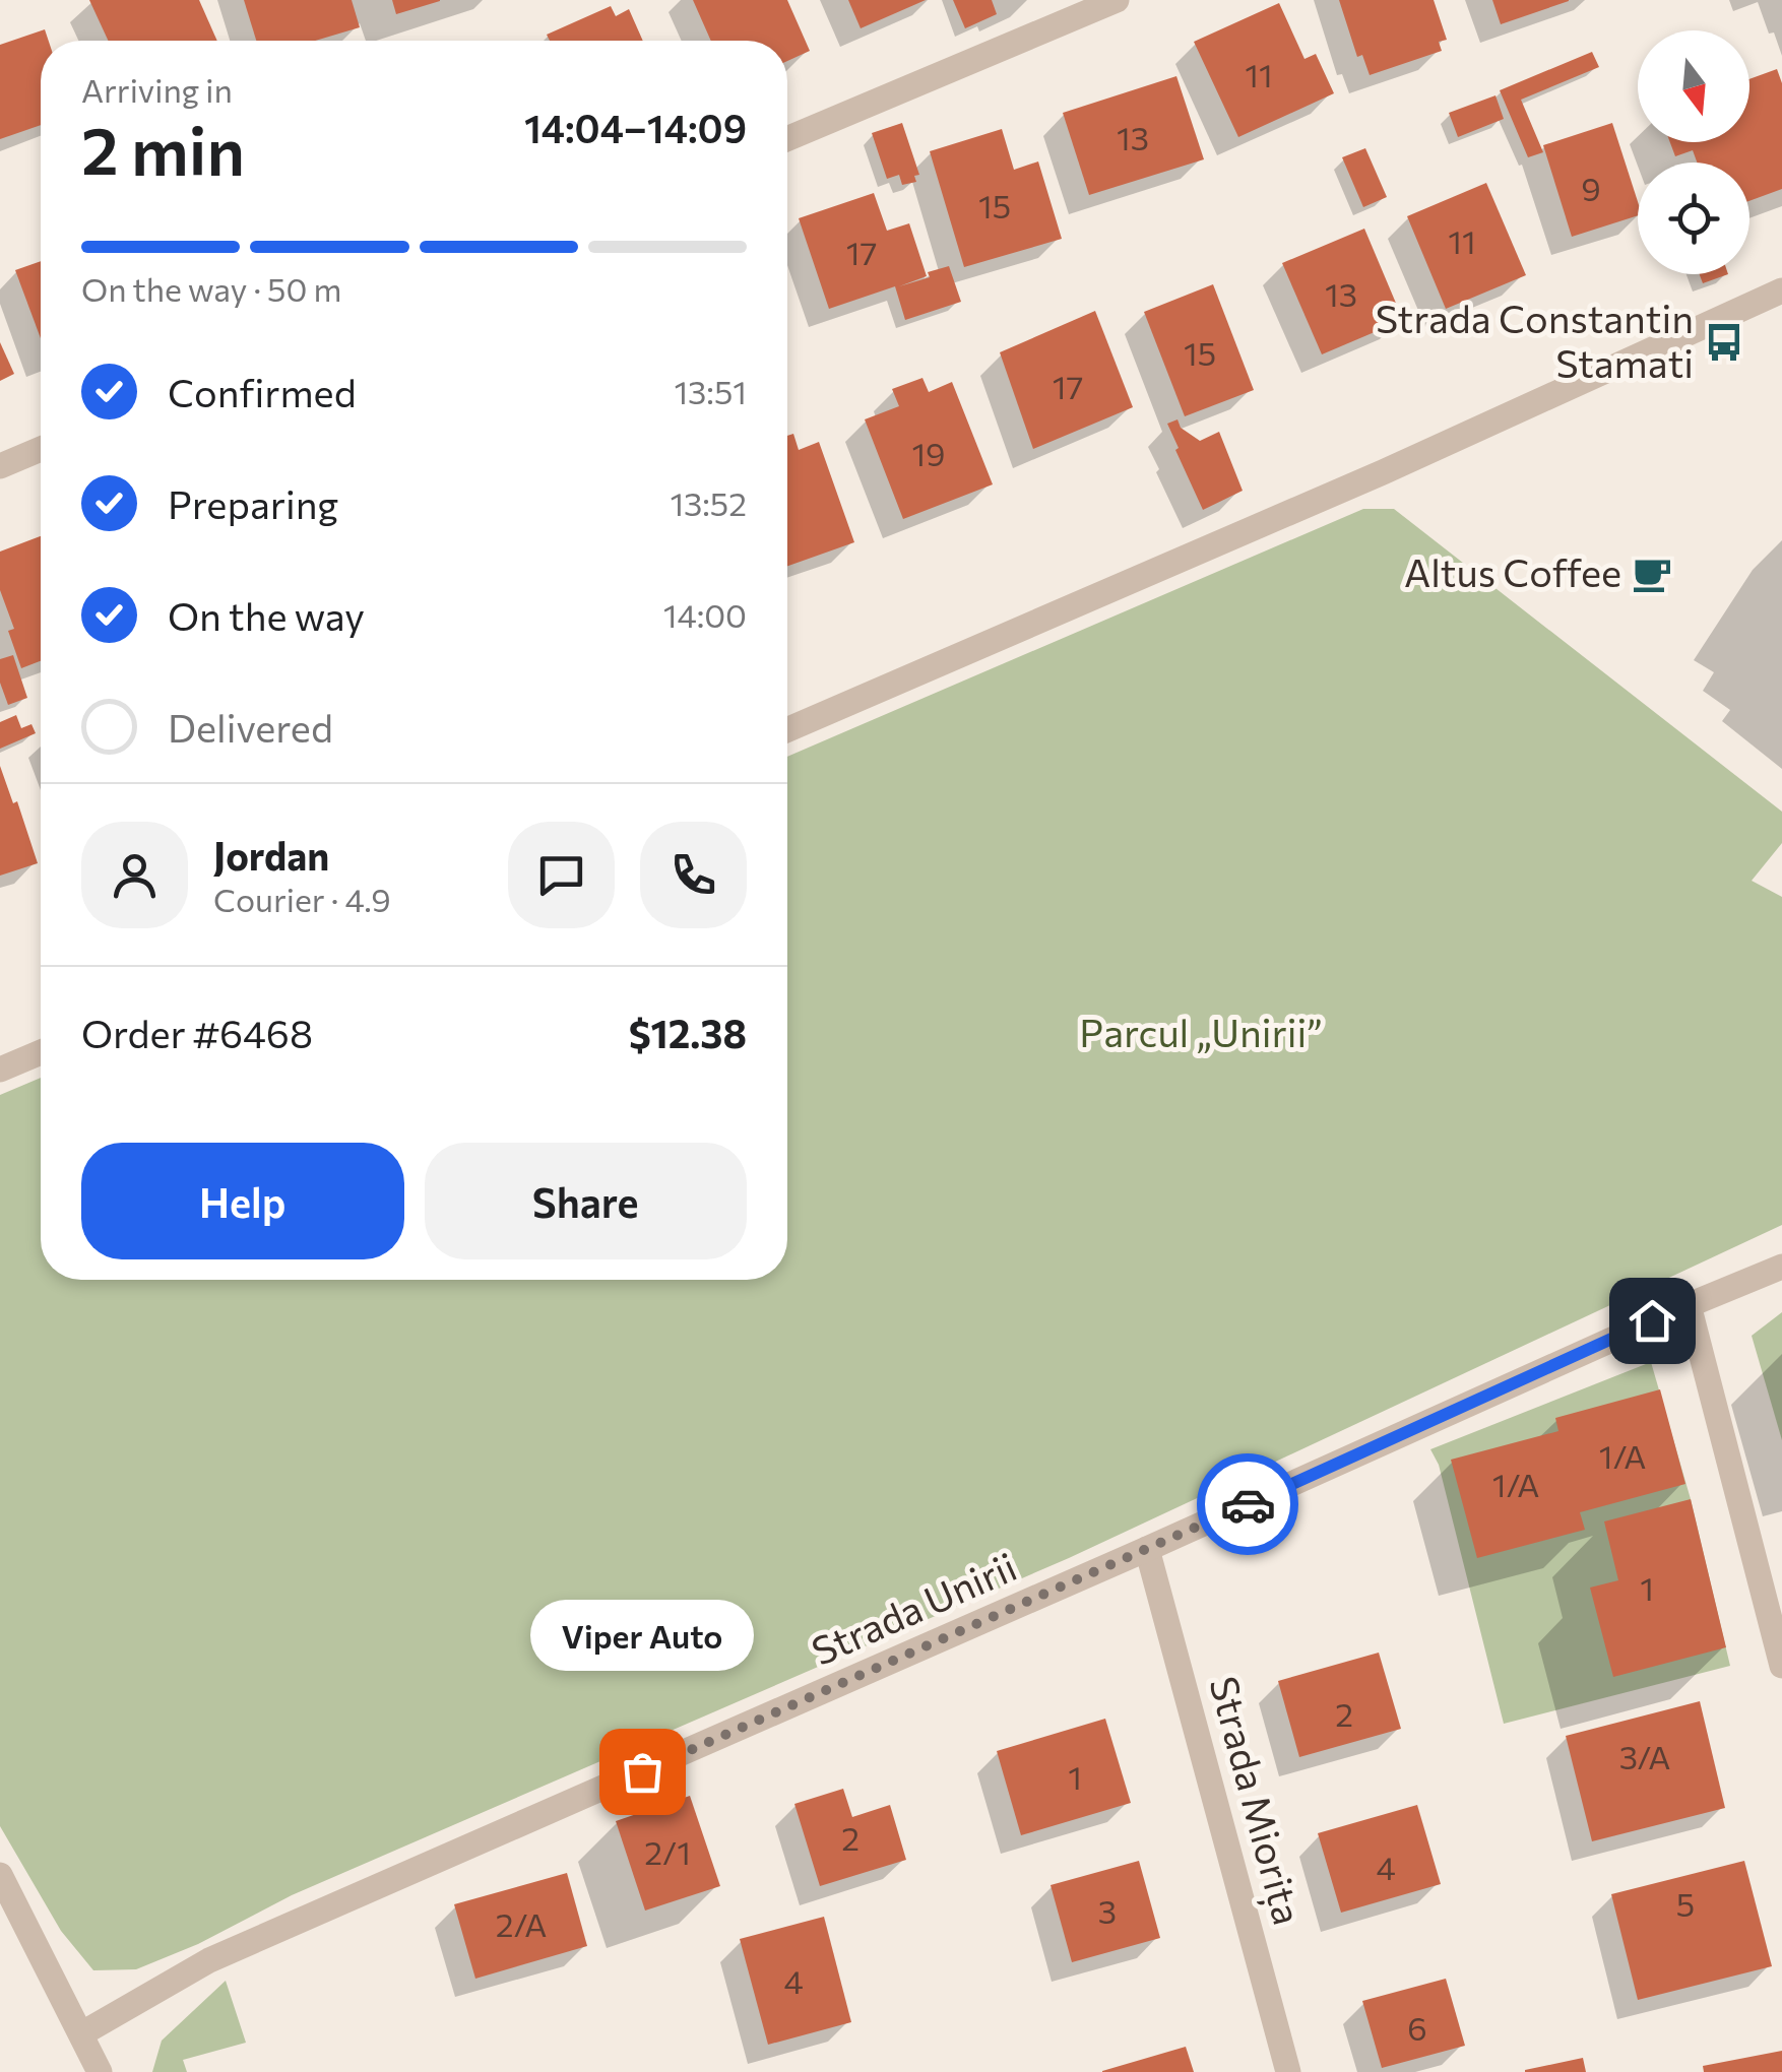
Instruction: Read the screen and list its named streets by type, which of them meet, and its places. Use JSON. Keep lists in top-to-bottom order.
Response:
{
  "streets": {
    "street": ["Strada Unirii", "Strada Miorița"]
  },
  "crossings": [
    ["Strada Unirii", "Strada Miorița"]
  ],
  "parks": ["Parcul „Unirii”"],
  "places": {
    "bus stop": ["Strada Constantin Stamati"],
    "cafe": ["Altus Coffee"],
    "other": ["Viper Auto"]
  },
  "house_numbers": [
    "11",
    "13",
    "9",
    "15",
    "11",
    "17",
    "13",
    "15",
    "17",
    "19",
    "1/A",
    "1/A",
    "1",
    "2",
    "3/A",
    "1",
    "2",
    "2/1",
    "4",
    "5",
    "3",
    "2/A",
    "4",
    "6"
  ],
  "north": "bottom",
  "page": {
    "heading": ["2 min", "Arriving in", "14:04–14:09"],
    "panel": [
      "Jordan",
      "Courier · 4.9",
      "Order #6468",
      "$12.38"
    ],
    "bar": "On the way · 50 m",
    "list": [
      ["Confirmed", "13:51"],
      ["Preparing", "13:52"],
      ["On the way", "14:00"],
      "Delivered"
    ],
    "buttons": ["Help", "Share"],
    "bubble": "Viper Auto"
  }
}
